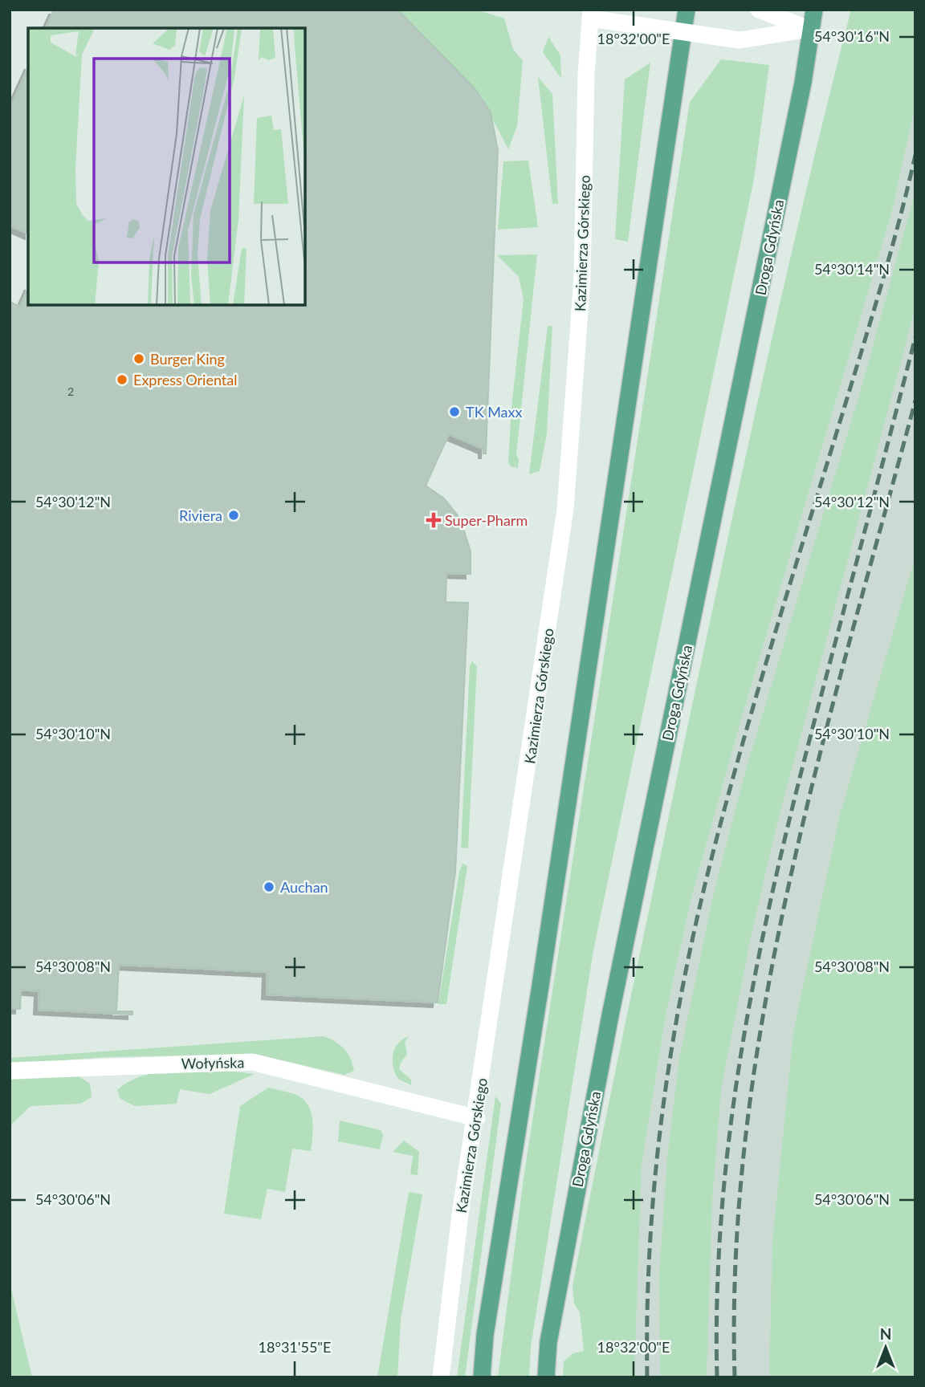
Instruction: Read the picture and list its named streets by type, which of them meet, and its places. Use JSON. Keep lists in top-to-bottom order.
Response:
{
  "streets": {
    "main road": ["Droga Gdyńska"],
    "street": ["Kazimierza Górskiego", "Wołyńska"]
  },
  "crossings": [
    ["Kazimierza Górskiego", "Wołyńska"]
  ],
  "places": {
    "other": [
      "Burger King",
      "Express Oriental",
      "TK Maxx",
      "Riviera",
      "Auchan"
    ],
    "health": ["Super-Pharm"]
  },
  "house_numbers": ["2"],
  "north": "top",
  "coordinates": [
    "54°30'16\"N",
    "18°32'00\"E",
    "54°30'14\"N",
    "54°30'12\"N",
    "54°30'10\"N",
    "54°30'08\"N",
    "54°30'06\"N",
    "18°31'55\"E"
  ]
}
